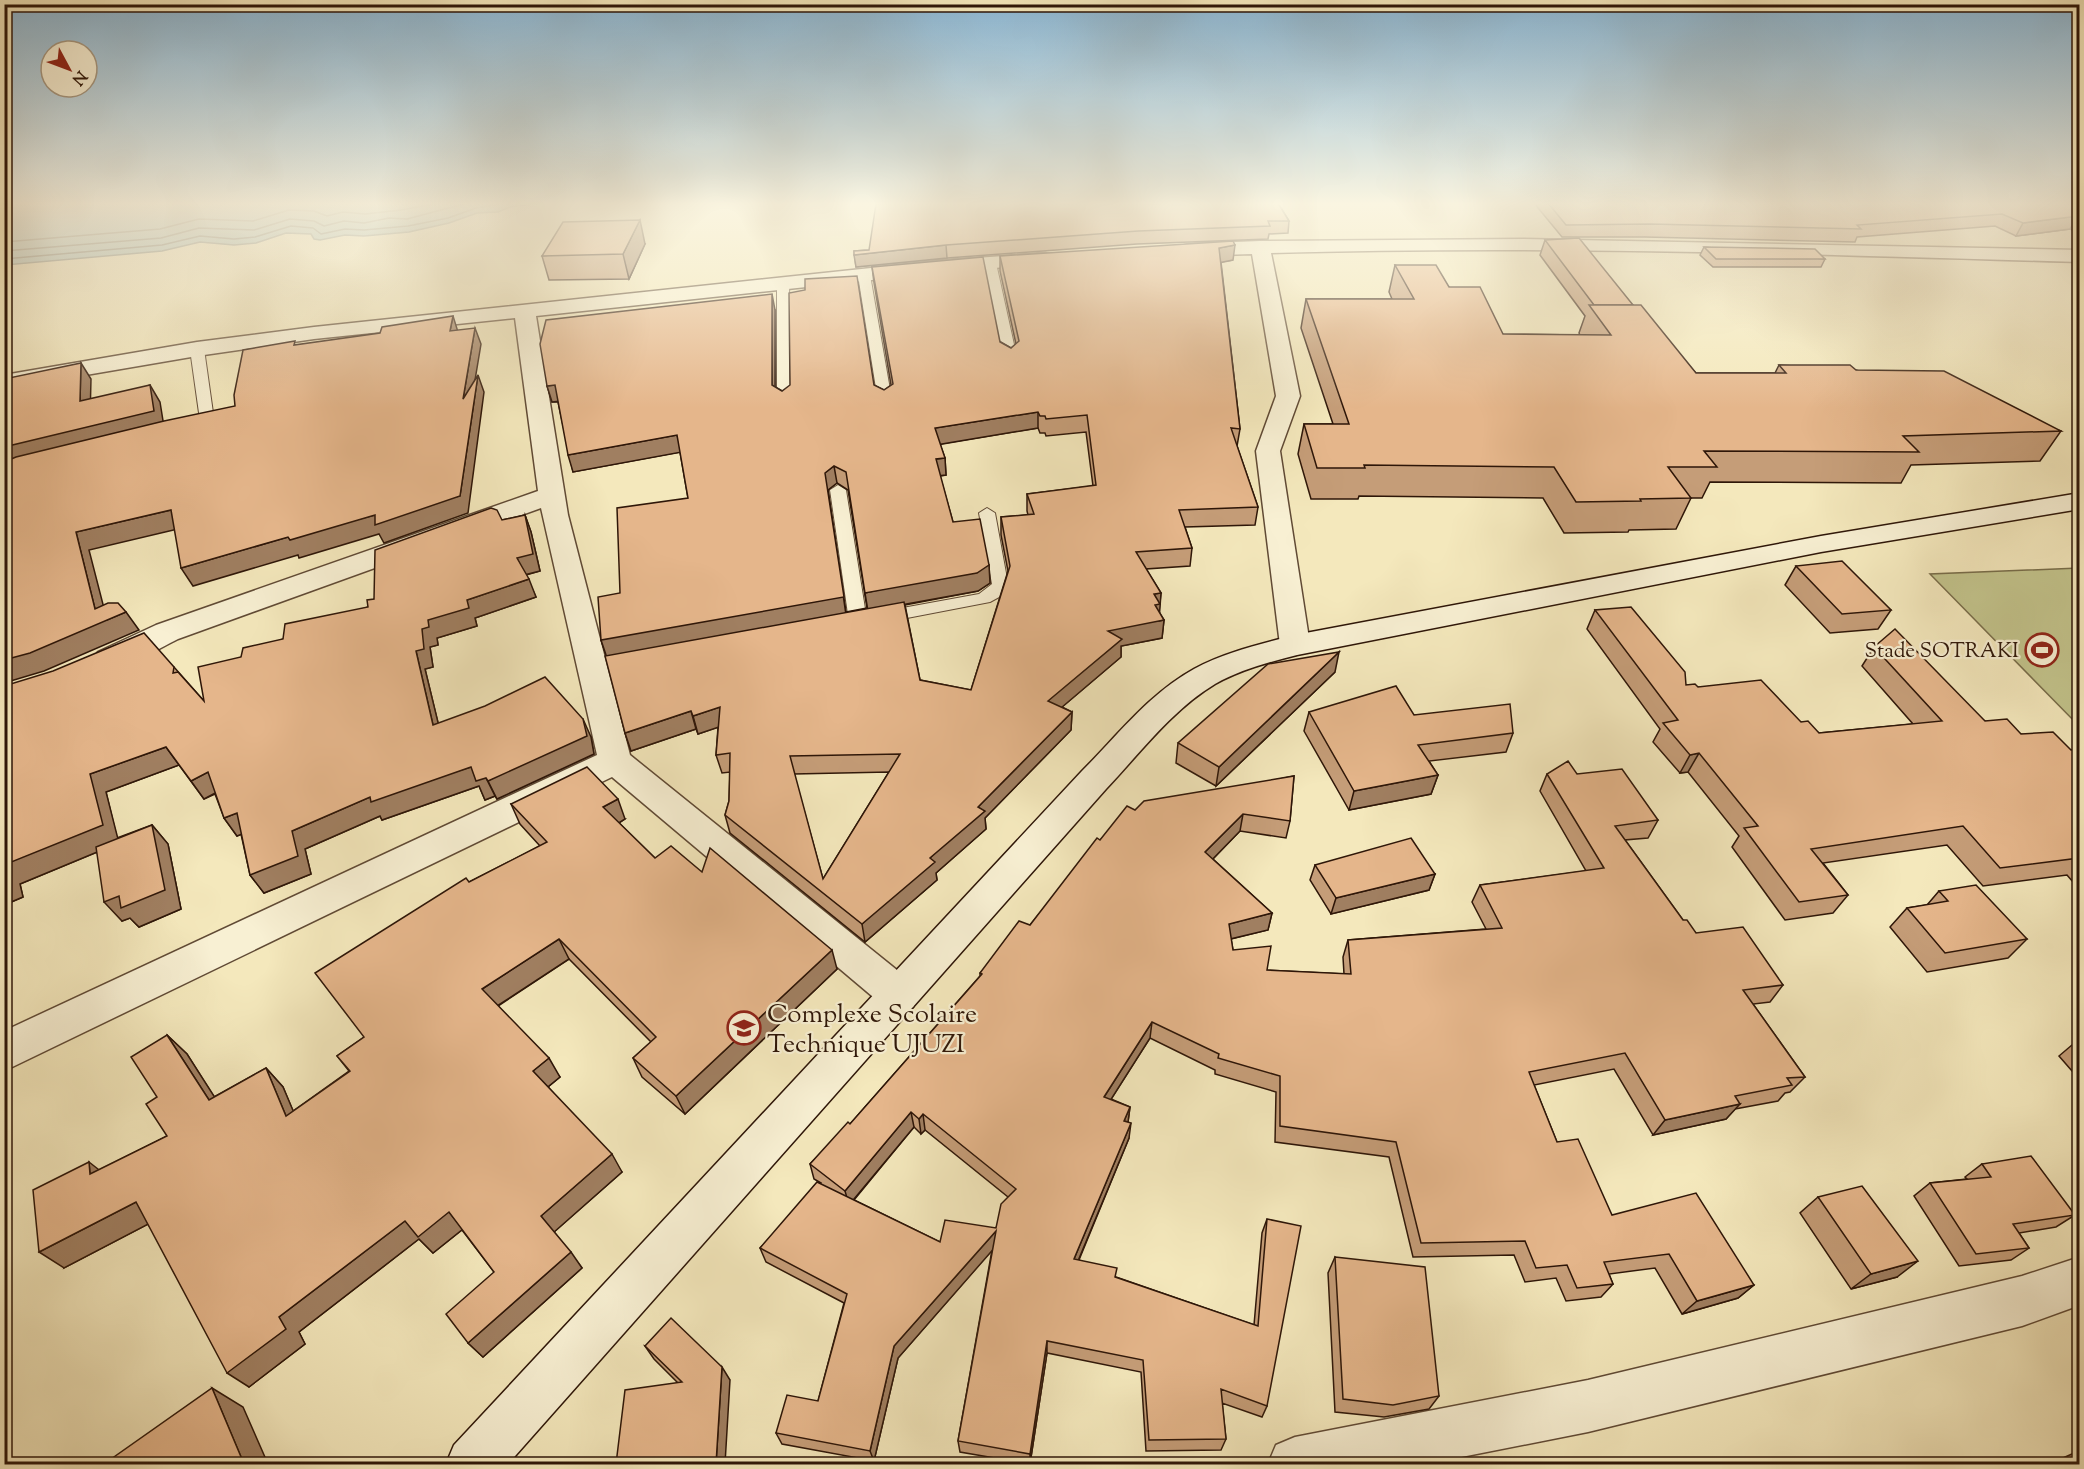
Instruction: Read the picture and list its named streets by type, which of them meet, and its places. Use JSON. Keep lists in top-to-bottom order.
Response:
{
  "places": {
    "sports": ["Stade SOTRAKI"],
    "school or university": ["Complexe Scolaire Technique UJUZI"]
  },
  "north": "bottom right"
}
